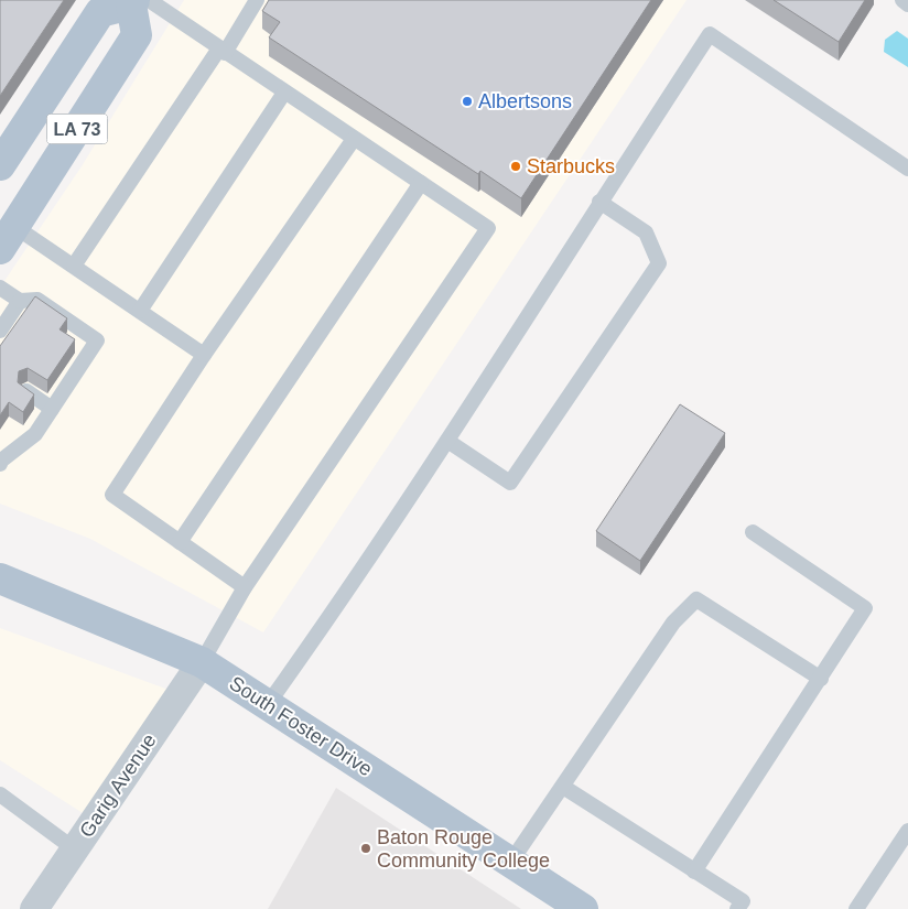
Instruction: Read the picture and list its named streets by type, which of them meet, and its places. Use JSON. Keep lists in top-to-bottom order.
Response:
{
  "streets": {
    "main road": ["LA 73", "South Foster Drive"],
    "street": ["Garig Avenue"]
  },
  "crossings": [
    ["South Foster Drive", "Garig Avenue"]
  ],
  "places": ["Albertsons", "Starbucks", "Baton Rouge Community College"]
}
